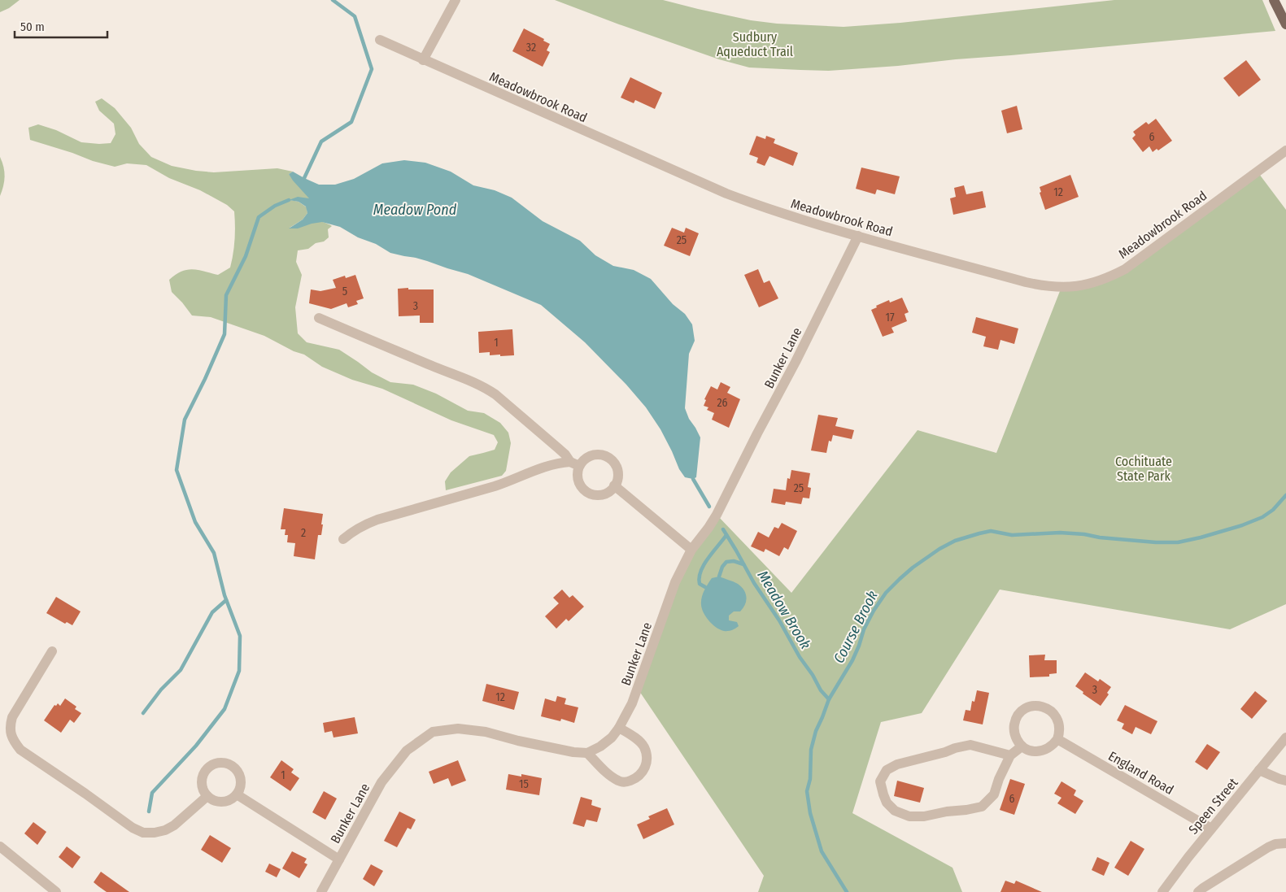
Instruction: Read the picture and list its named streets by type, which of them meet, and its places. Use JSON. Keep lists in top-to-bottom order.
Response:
{
  "streets": {
    "street": [
      "Meadowbrook Road",
      "Bunker Lane",
      "England Road",
      "Speen Street"
    ]
  },
  "crossings": [
    ["Meadowbrook Road", "Bunker Lane"],
    ["England Road", "Speen Street"]
  ],
  "water": ["Meadow Pond", "Meadow Brook", "Course Brook"],
  "parks": ["Sudbury Aqueduct Trail", "Cochituate State Park"],
  "house_numbers": [
    "32",
    "6",
    "12",
    "25",
    "5",
    "3",
    "17",
    "1",
    "26",
    "25",
    "2",
    "3",
    "12",
    "1",
    "15",
    "6"
  ],
  "scale_bar": "50 m"
}
